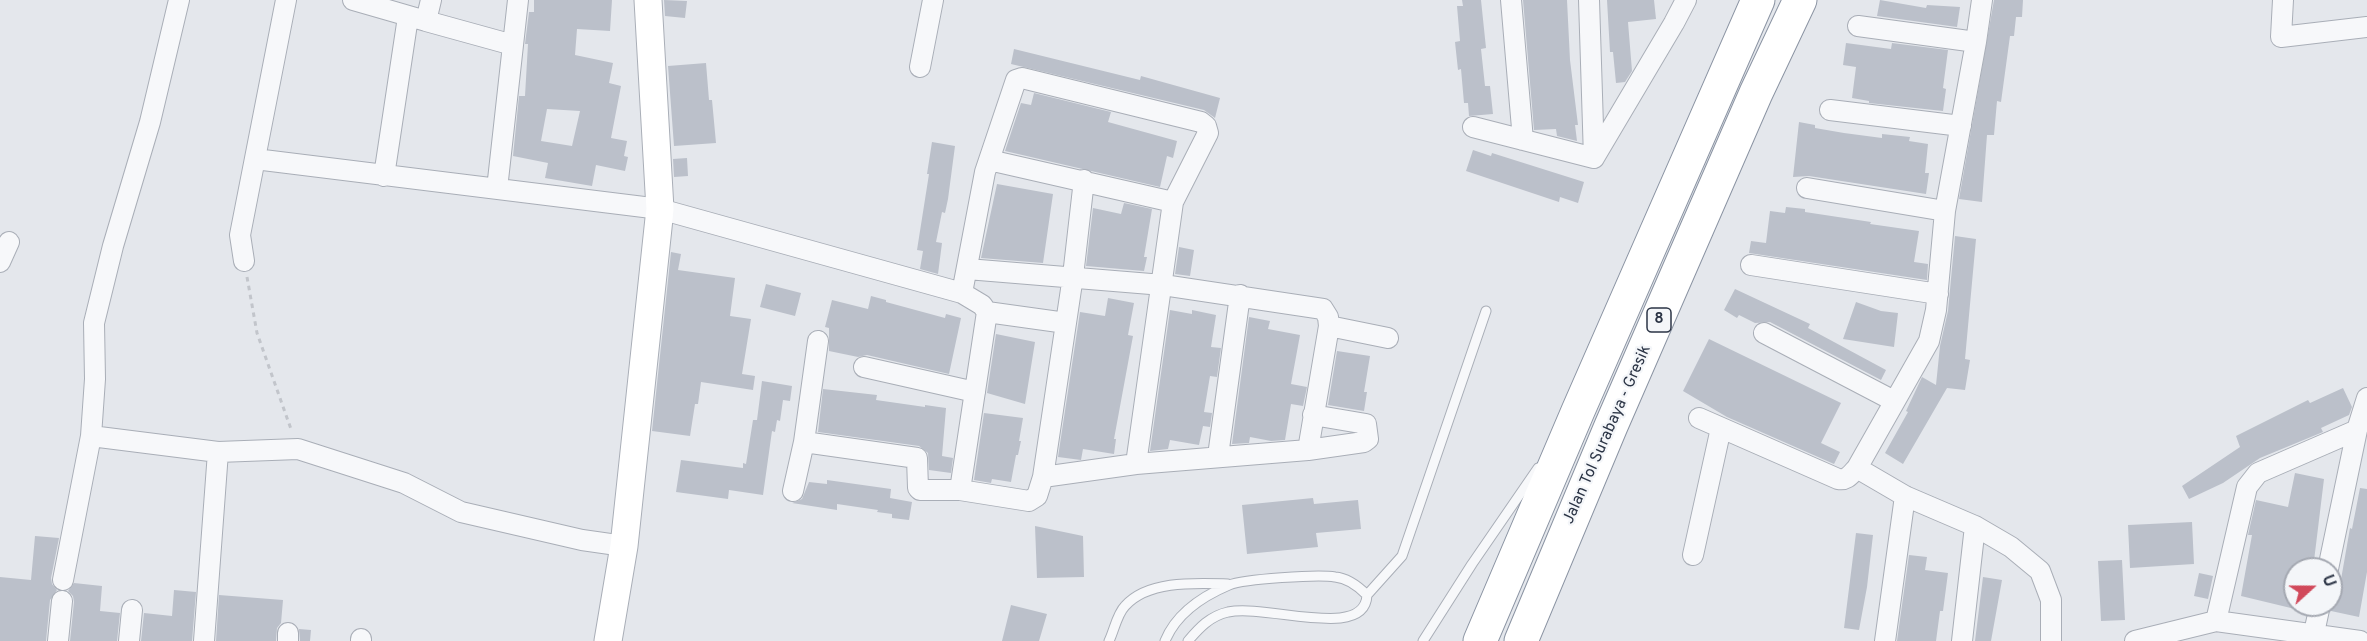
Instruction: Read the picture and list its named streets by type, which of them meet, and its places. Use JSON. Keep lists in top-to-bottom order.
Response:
{
  "streets": {
    "highway": ["8", "Jalan Tol Surabaya - Gresik"]
  },
  "north": "right"
}
